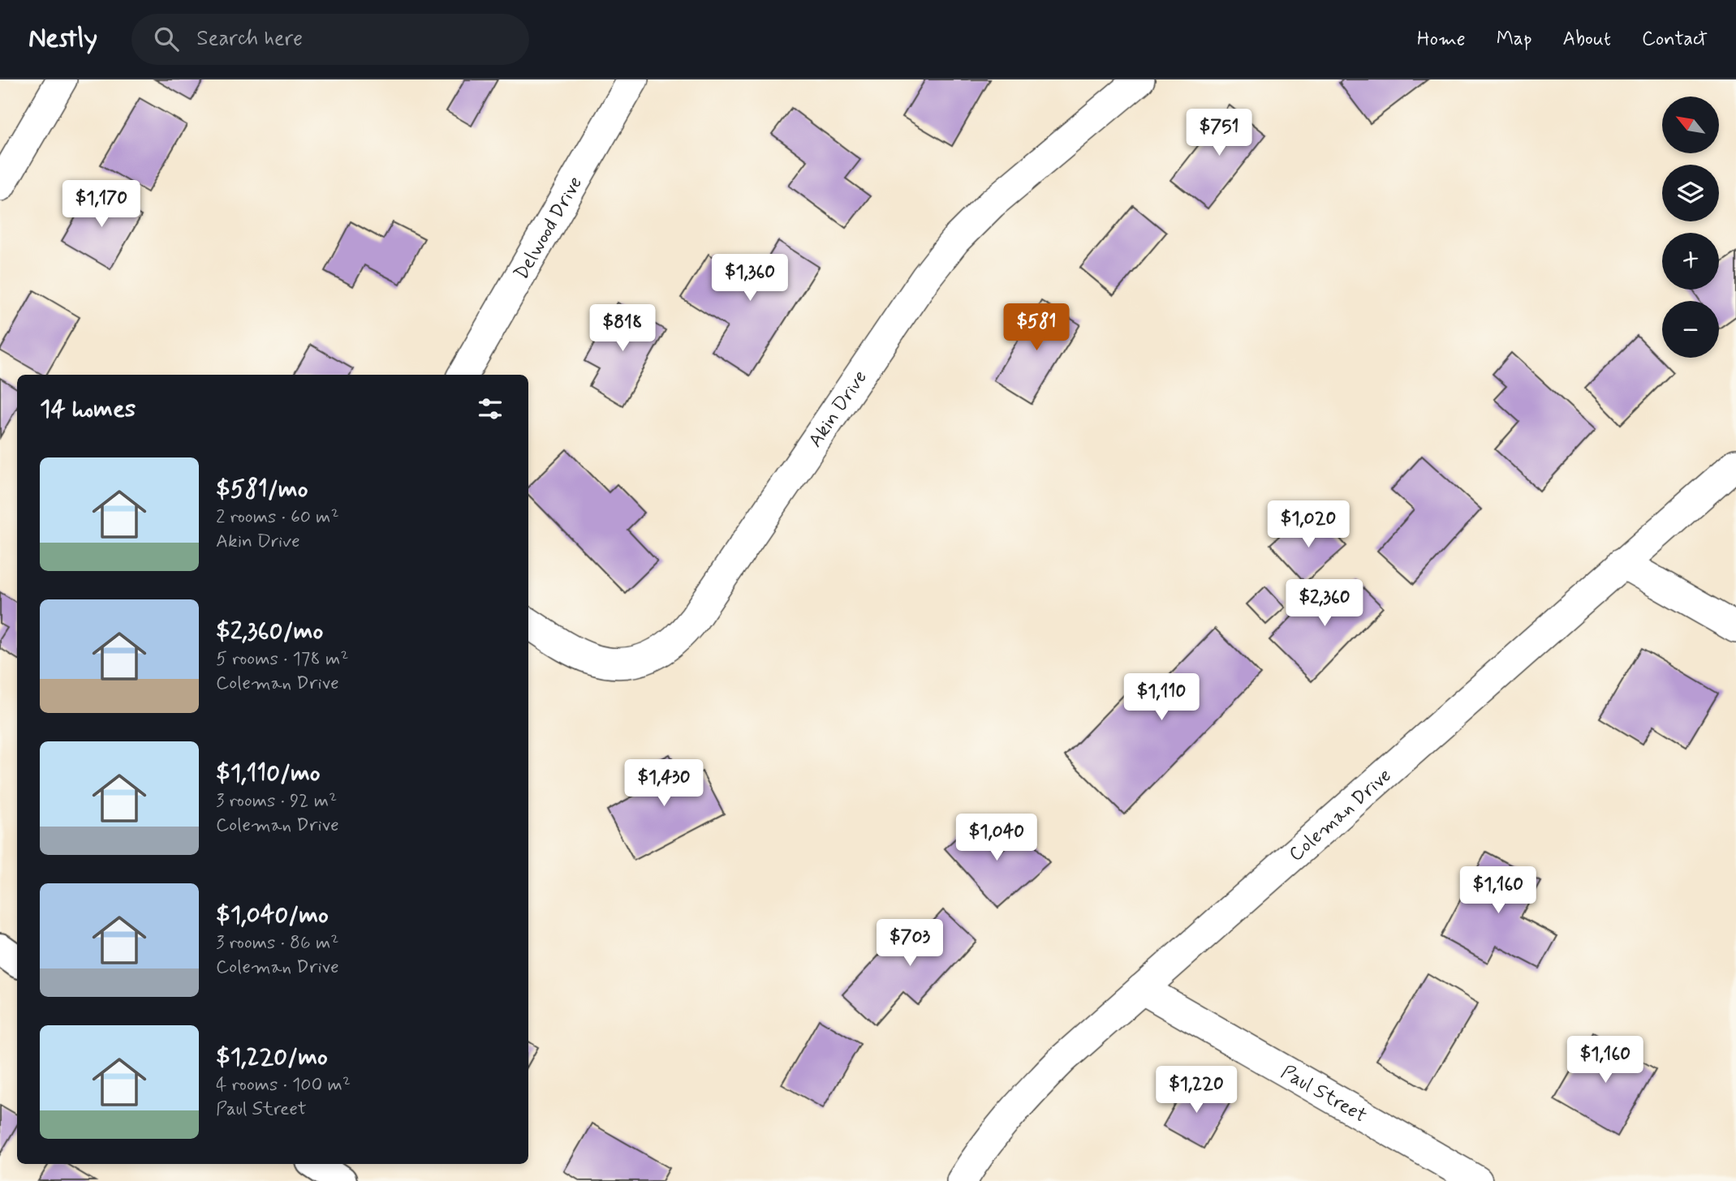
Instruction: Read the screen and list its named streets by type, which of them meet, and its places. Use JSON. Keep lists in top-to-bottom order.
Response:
{
  "streets": {
    "street": [
      "Delwood Drive",
      "Akin Drive",
      "Coleman Drive",
      "Paul Street"
    ]
  },
  "crossings": [
    ["Coleman Drive", "Paul Street"]
  ],
  "north": "top left",
  "page": {
    "header": "Nestly",
    "search": "Search here",
    "nav": [
      "Home",
      "Map",
      "About",
      "Contact"
    ],
    "map_buttons": ["+", "−"],
    "price": [
      "$751",
      "$1,170",
      "$1,360",
      "$581",
      "$818",
      "$1,020",
      "$2,360",
      "$1,110",
      "$1,430",
      "$1,040",
      "$1,160",
      "$703",
      "$1,160",
      "$1,220"
    ],
    "heading": "14 homes",
    "list": [
      {
        "name": "$581/mo",
        "note": "2 rooms · 60 m² · Akin Drive"
      },
      {
        "name": "$2,360/mo",
        "note": "5 rooms · 178 m² · Coleman Drive"
      },
      {
        "name": "$1,110/mo",
        "note": "3 rooms · 92 m² · Coleman Drive"
      },
      {
        "name": "$1,040/mo",
        "note": "3 rooms · 86 m² · Coleman Drive"
      },
      {
        "name": "$1,220/mo",
        "note": "4 rooms · 100 m² · Paul Street"
      }
    ]
  }
}
